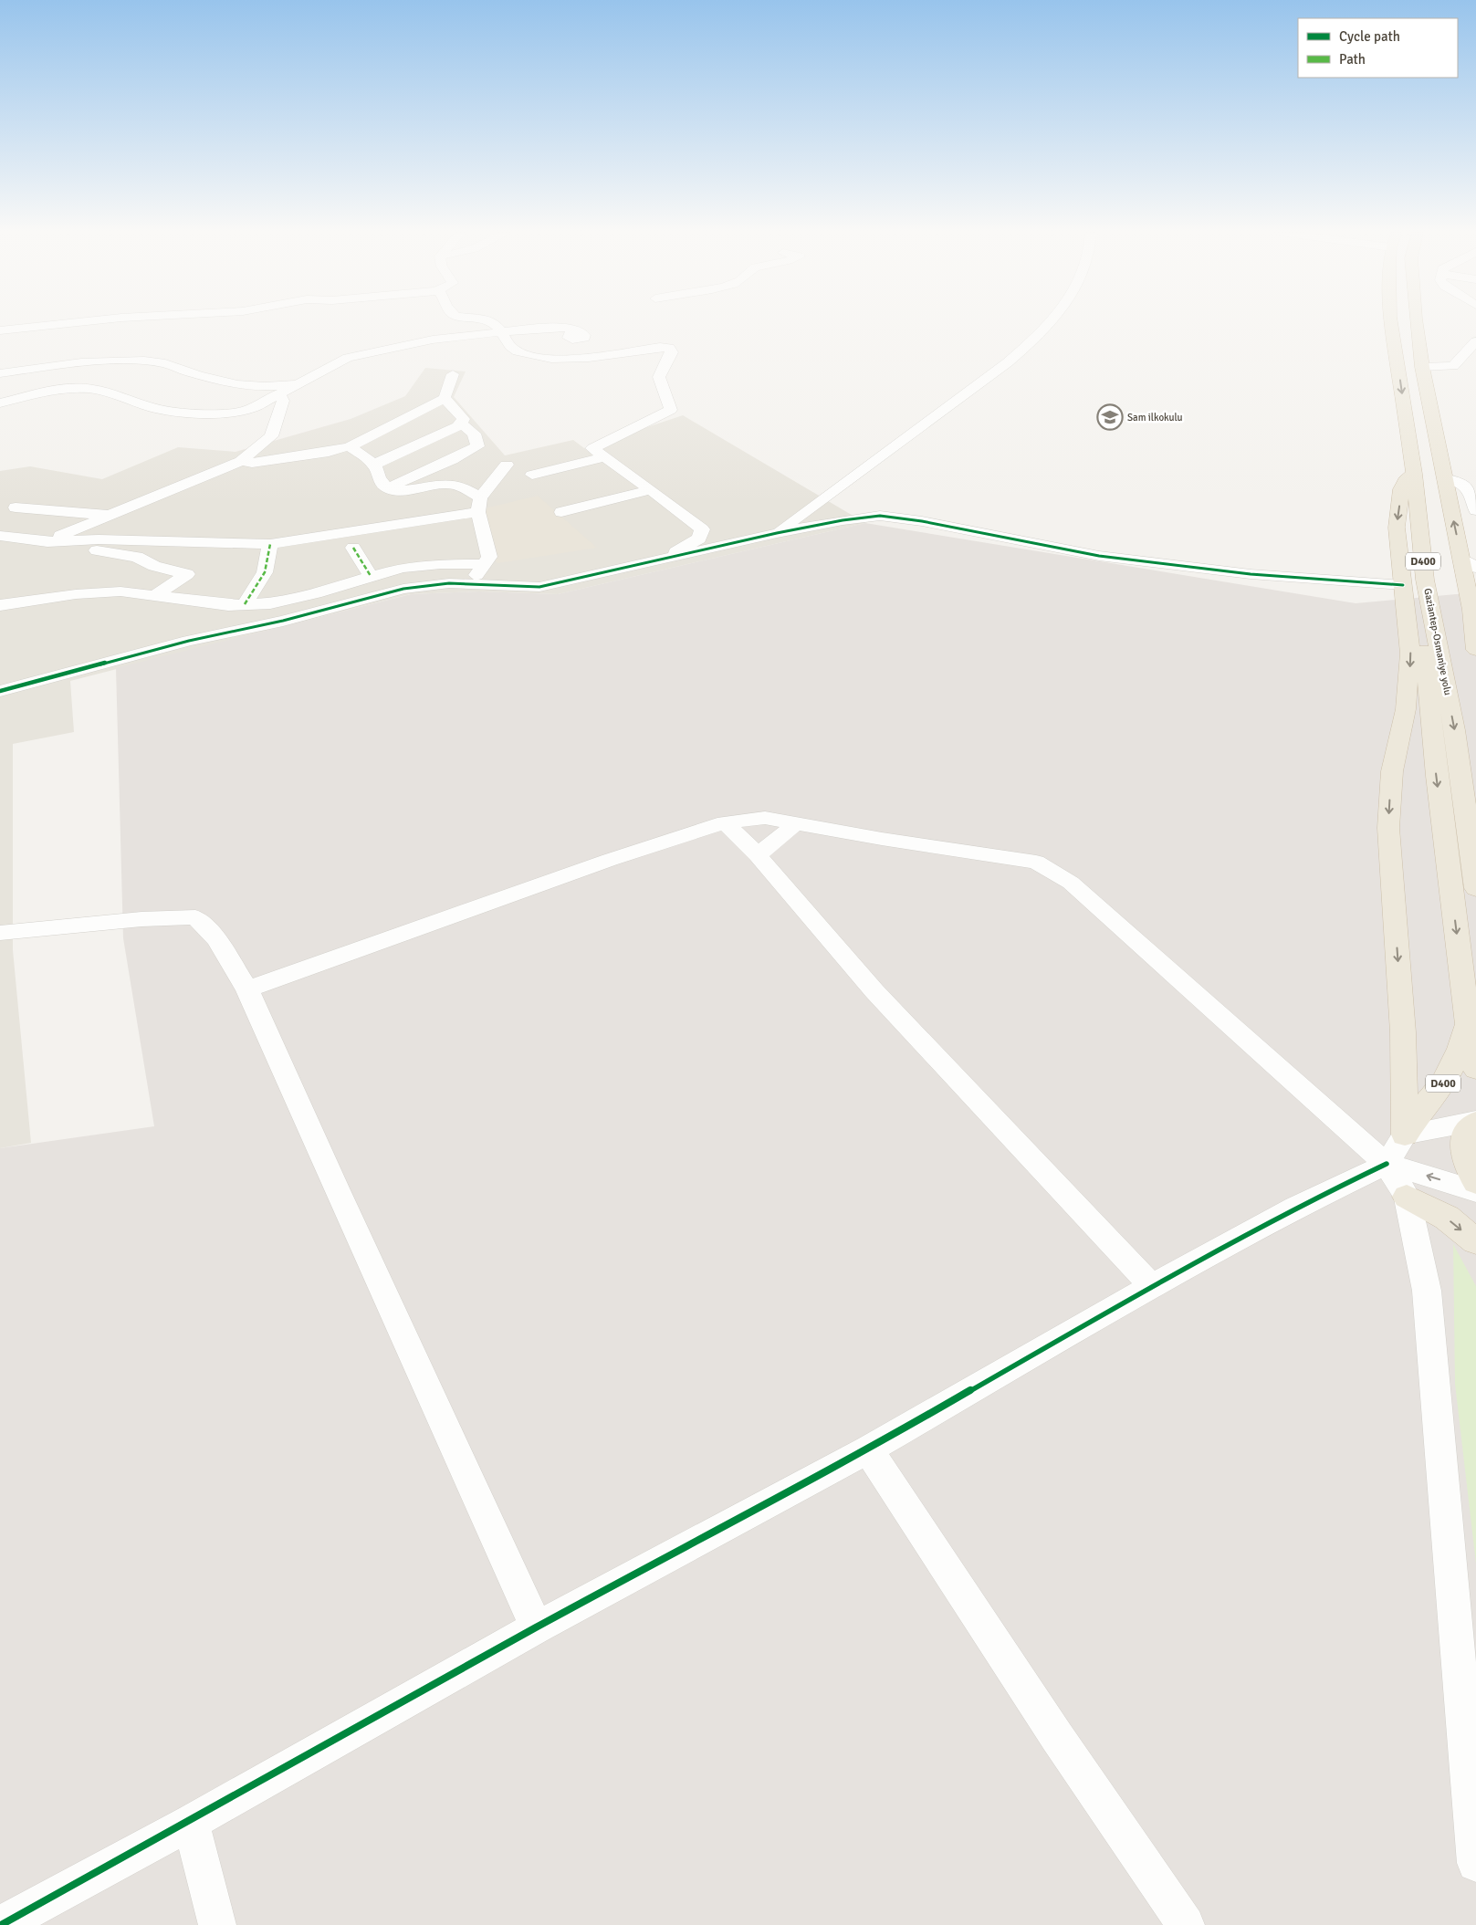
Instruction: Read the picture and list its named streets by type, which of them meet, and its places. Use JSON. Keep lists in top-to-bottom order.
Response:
{
  "streets": {
    "highway": ["D400", "Gaziantep-Osmaniye yolu"]
  },
  "crossings": [
    ["D400", "Gaziantep-Osmaniye yolu"]
  ],
  "places": {
    "school or university": ["Sam ilkokulu"]
  },
  "legend": ["Cycle path", "Path"]
}
